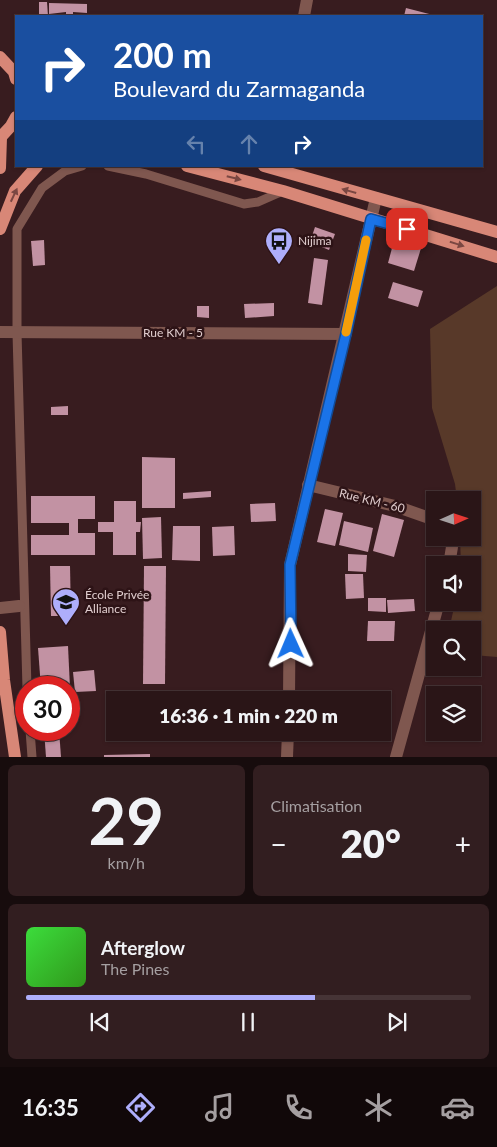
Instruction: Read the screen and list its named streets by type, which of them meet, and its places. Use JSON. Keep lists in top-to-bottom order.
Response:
{
  "streets": {
    "street": ["Rue KM - 5", "Rue KM - 60"]
  },
  "places": {
    "bus stop": ["Nijima"],
    "school or university": ["École Privée Alliance"]
  },
  "north": "right",
  "page": {
    "turn": ["200 m", "Boulevard du Zarmaganda"],
    "limit": "30",
    "trip": "16:36 · 1 min · 220 m",
    "tile": [
      ["29", "km/h"],
      "Climatisation"
    ],
    "heat": ["−", "20°", "+"],
    "song": ["Afterglow", "The Pines"],
    "tabs": "16:35"
  }
}
